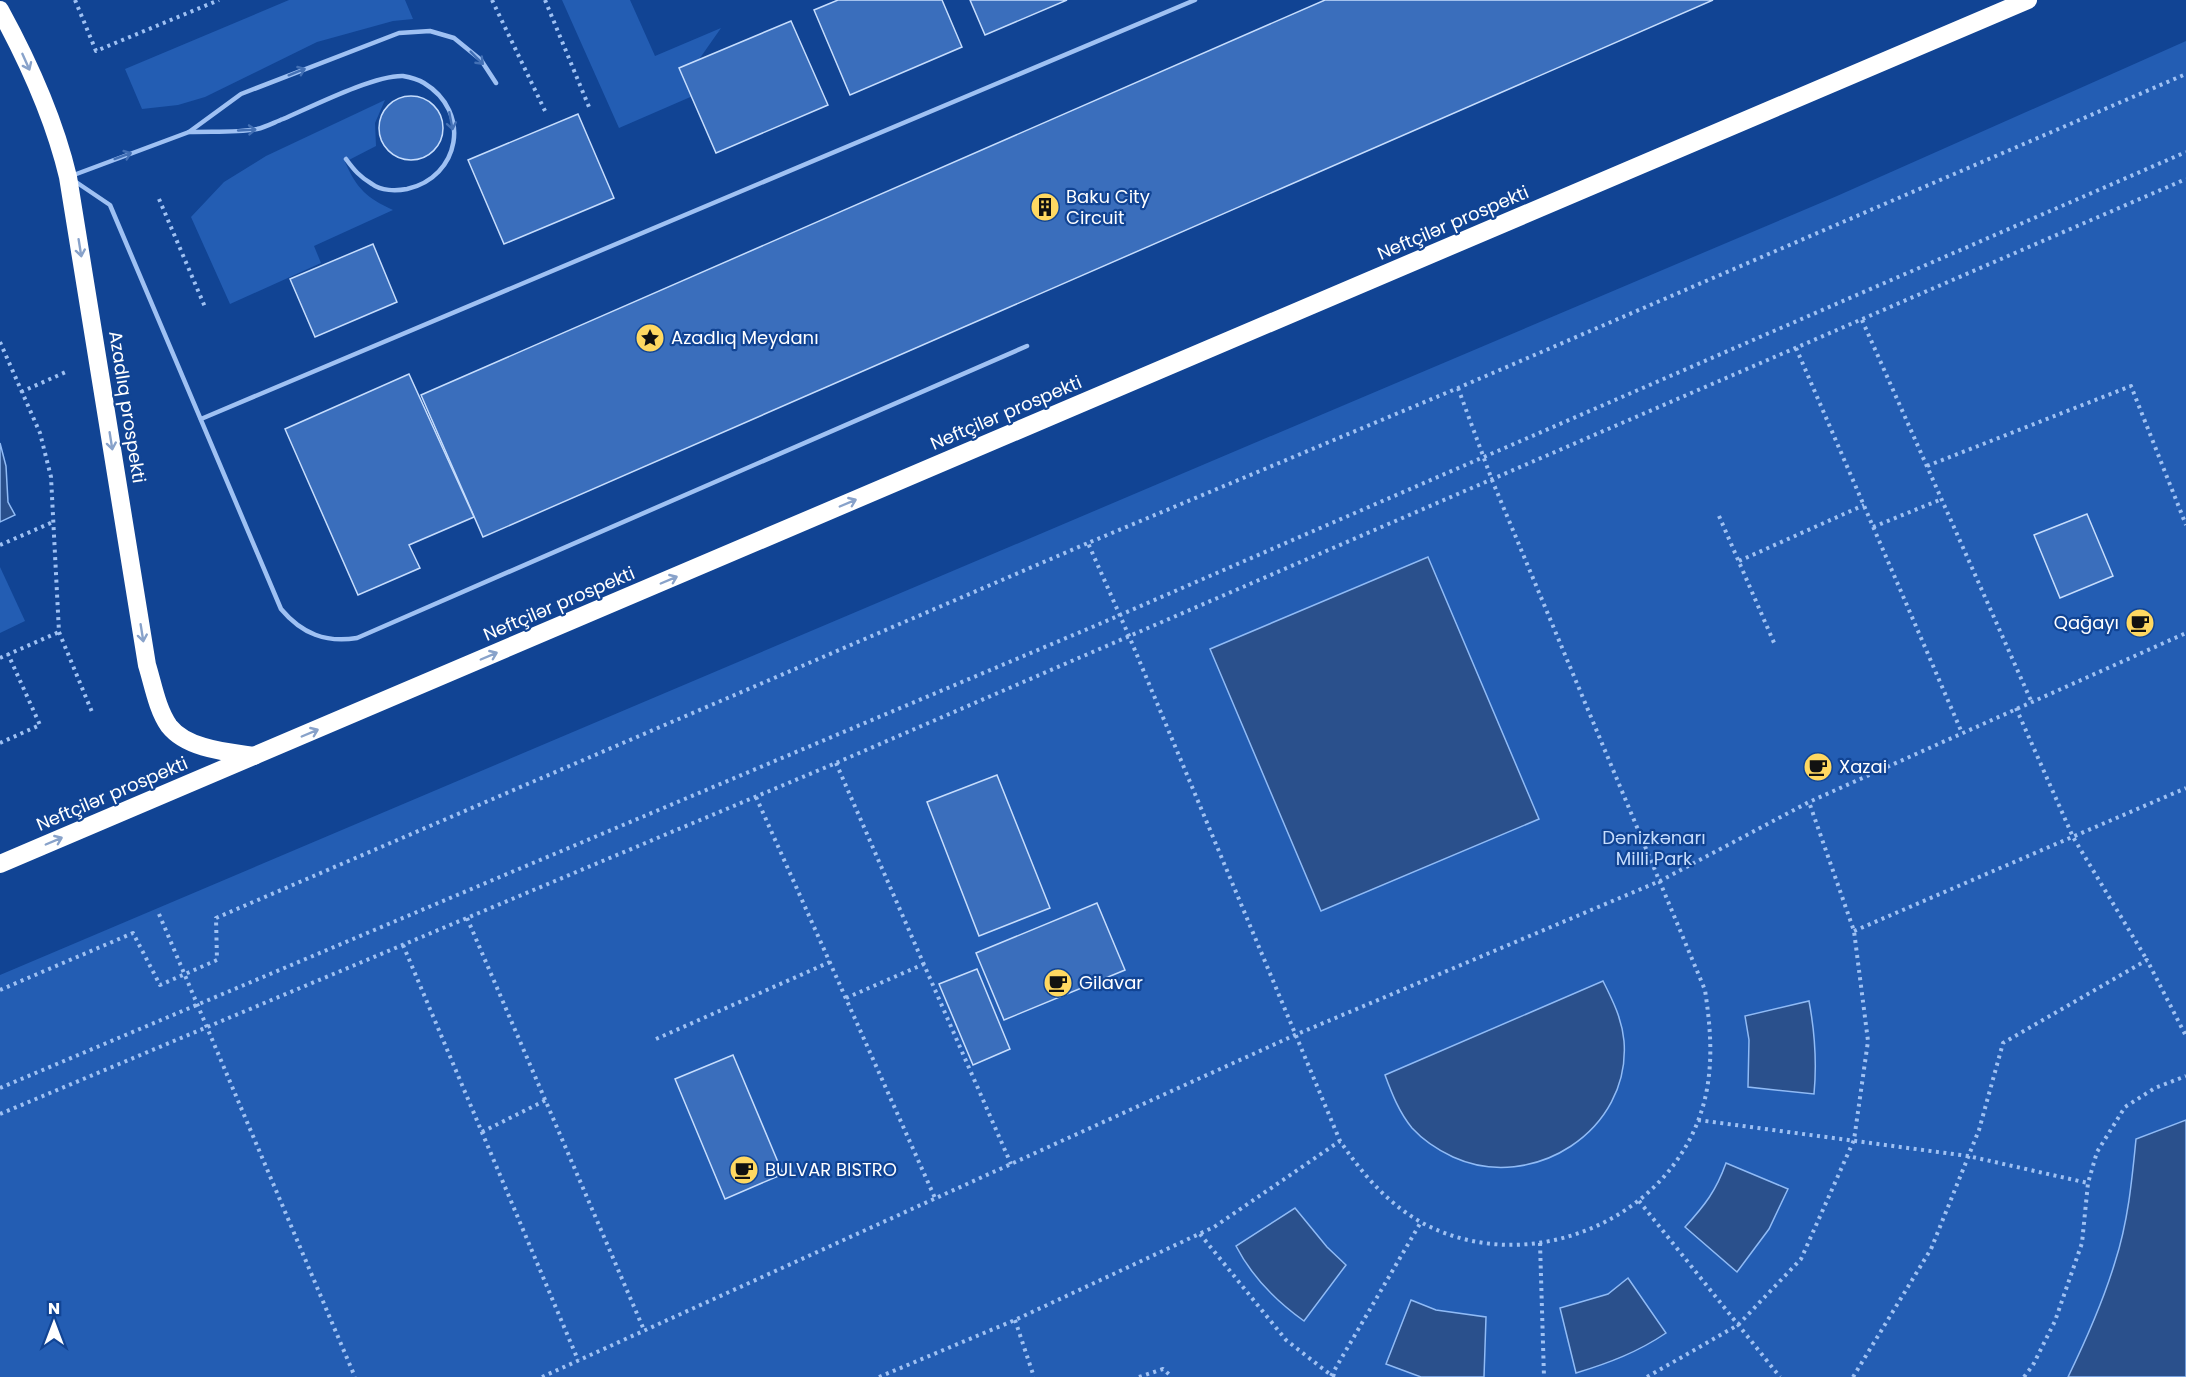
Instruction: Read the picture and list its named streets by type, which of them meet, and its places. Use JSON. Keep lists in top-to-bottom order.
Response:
{
  "streets": {
    "highway": ["Neftçilər prospekti", "Azadlıq prospekti"]
  },
  "crossings": [
    ["Neftçilər prospekti", "Azadlıq prospekti"]
  ],
  "one_way": ["Neftçilər prospekti", "Azadlıq prospekti"],
  "parks": ["Dənizkənarı Milli Park"],
  "places": {
    "building": ["Baku City Circuit"],
    "place": ["Azadlıq Meydanı"],
    "cafe": [
      "Qağayı",
      "Xazai",
      "Gilavar",
      "BULVAR BISTRO"
    ]
  },
  "north": "top"
}
